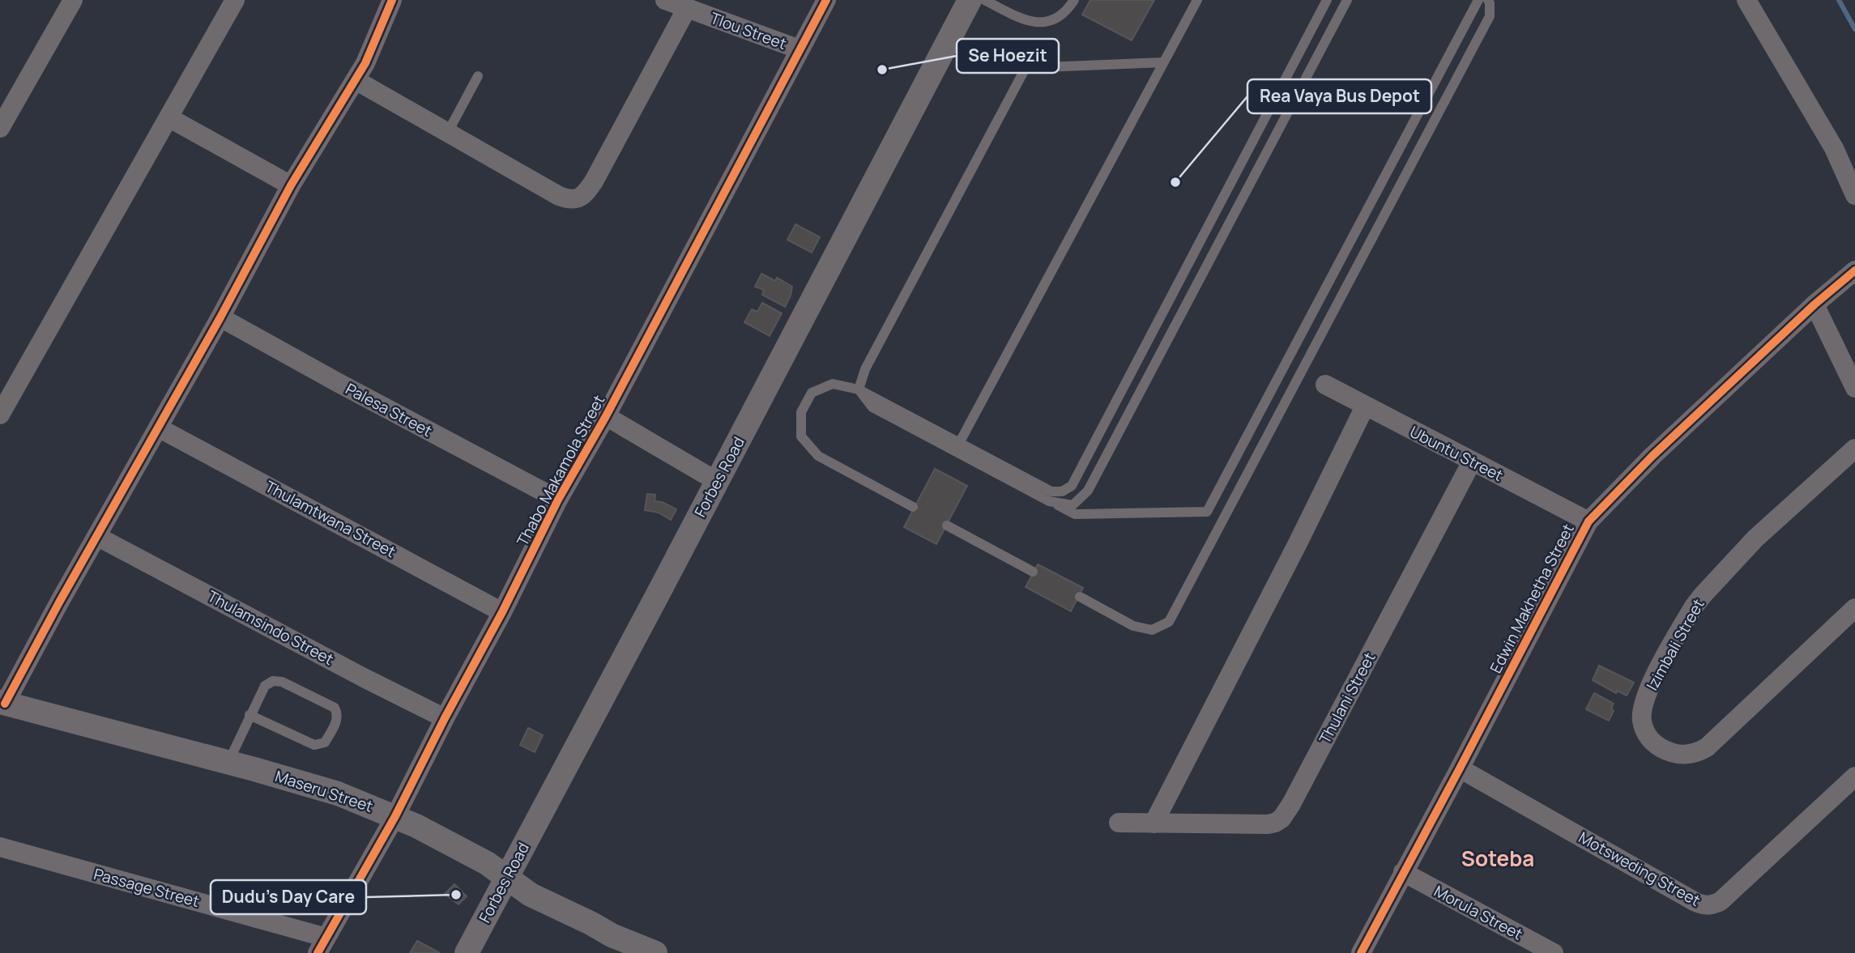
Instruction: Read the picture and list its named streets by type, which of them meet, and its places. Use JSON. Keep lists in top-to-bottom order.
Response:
{
  "streets": {
    "street": [
      "Tlou Street",
      "Palesa Street",
      "Ubuntu Street",
      "Thabo Makamola Street",
      "Forbes Road",
      "Thulamtwana Street",
      "Edwin Makhetha Street",
      "Thulamsindo Street",
      "Izimbali Street",
      "Thulani Street",
      "Maseru Street",
      "Motsweding Street",
      "Passage Street",
      "Morula Street"
    ]
  },
  "crossings": [
    ["Tlou Street", "Thabo Makamola Street"],
    ["Palesa Street", "Thabo Makamola Street"],
    ["Ubuntu Street", "Edwin Makhetha Street"],
    ["Ubuntu Street", "Thulani Street"],
    ["Thabo Makamola Street", "Thulamtwana Street"],
    ["Thabo Makamola Street", "Thulamsindo Street"],
    ["Thabo Makamola Street", "Maseru Street"],
    ["Thabo Makamola Street", "Passage Street"],
    ["Forbes Road", "Maseru Street"],
    ["Edwin Makhetha Street", "Motsweding Street"],
    ["Edwin Makhetha Street", "Morula Street"]
  ],
  "districts": ["Soteba"],
  "places": ["Se Hoezit", "Rea Vaya Bus Depot", "Dudu's Day Care"]
}
